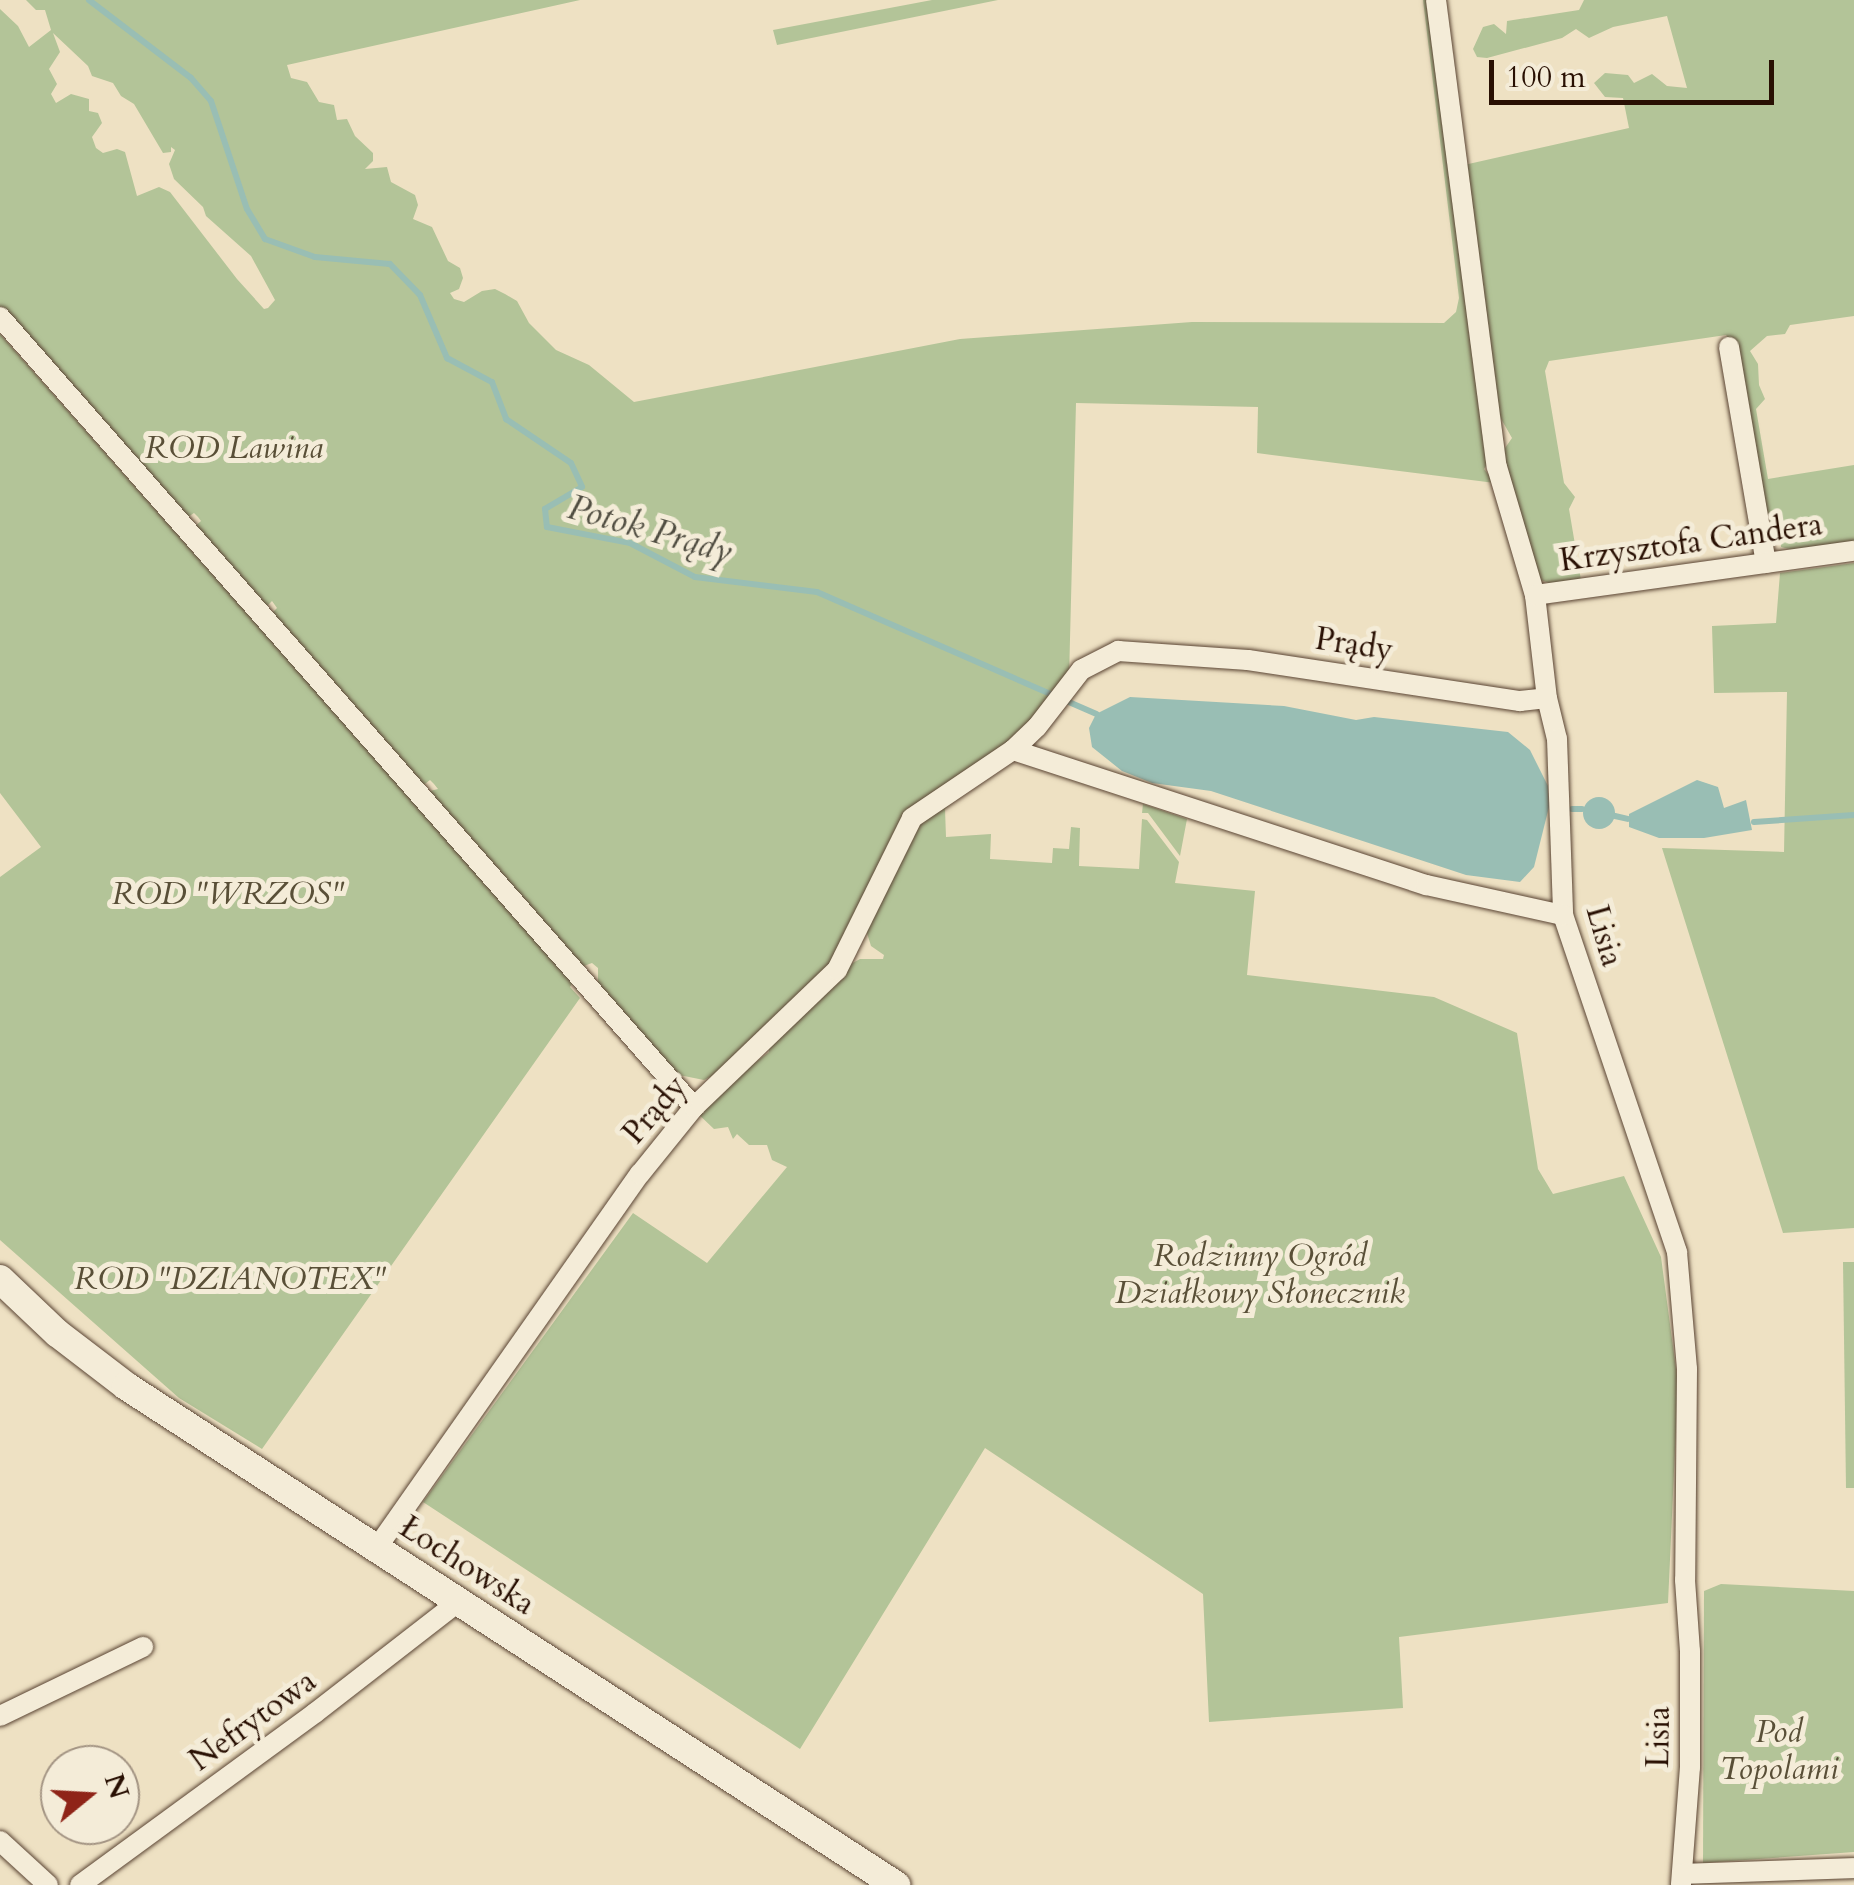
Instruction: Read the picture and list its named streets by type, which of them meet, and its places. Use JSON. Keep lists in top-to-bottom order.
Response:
{
  "streets": {
    "main road": ["Łochowska"],
    "street": [
      "Krzysztofa Candera",
      "Prądy",
      "Lisia",
      "Nefrytowa"
    ]
  },
  "crossings": [
    ["Krzysztofa Candera", "Lisia"],
    ["Prądy", "Lisia"],
    ["Prądy", "Łochowska"],
    ["Łochowska", "Nefrytowa"]
  ],
  "water": ["Potok Prądy"],
  "parks": [
    "ROD Lawina",
    "ROD \"WRZOS\"",
    "Rodzinny Ogród Działkowy Słonecznik",
    "ROD \"DZIANOTEX\"",
    "Pod Topolami"
  ],
  "scale_bar": "100 m",
  "north": "right"
}
